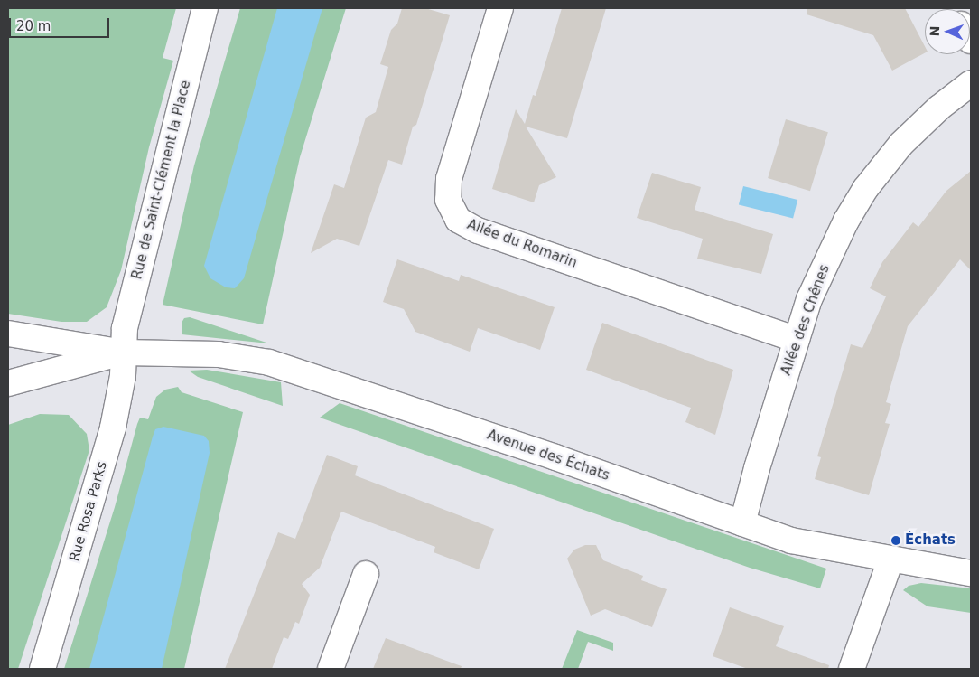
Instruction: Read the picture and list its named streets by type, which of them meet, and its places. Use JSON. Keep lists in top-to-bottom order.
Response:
{
  "streets": {
    "street": [
      "Rue de Saint-Clément la Place",
      "Allée du Romarin",
      "Allée des Chênes",
      "Avenue des Échats",
      "Rue Rosa Parks"
    ]
  },
  "crossings": [
    ["Rue de Saint-Clément la Place", "Avenue des Échats"],
    ["Rue de Saint-Clément la Place", "Rue Rosa Parks"],
    ["Allée du Romarin", "Allée des Chênes"],
    ["Allée des Chênes", "Avenue des Échats"],
    ["Avenue des Échats", "Rue Rosa Parks"]
  ],
  "places": ["Échats"],
  "scale_bar": "20 m",
  "north": "left"
}
